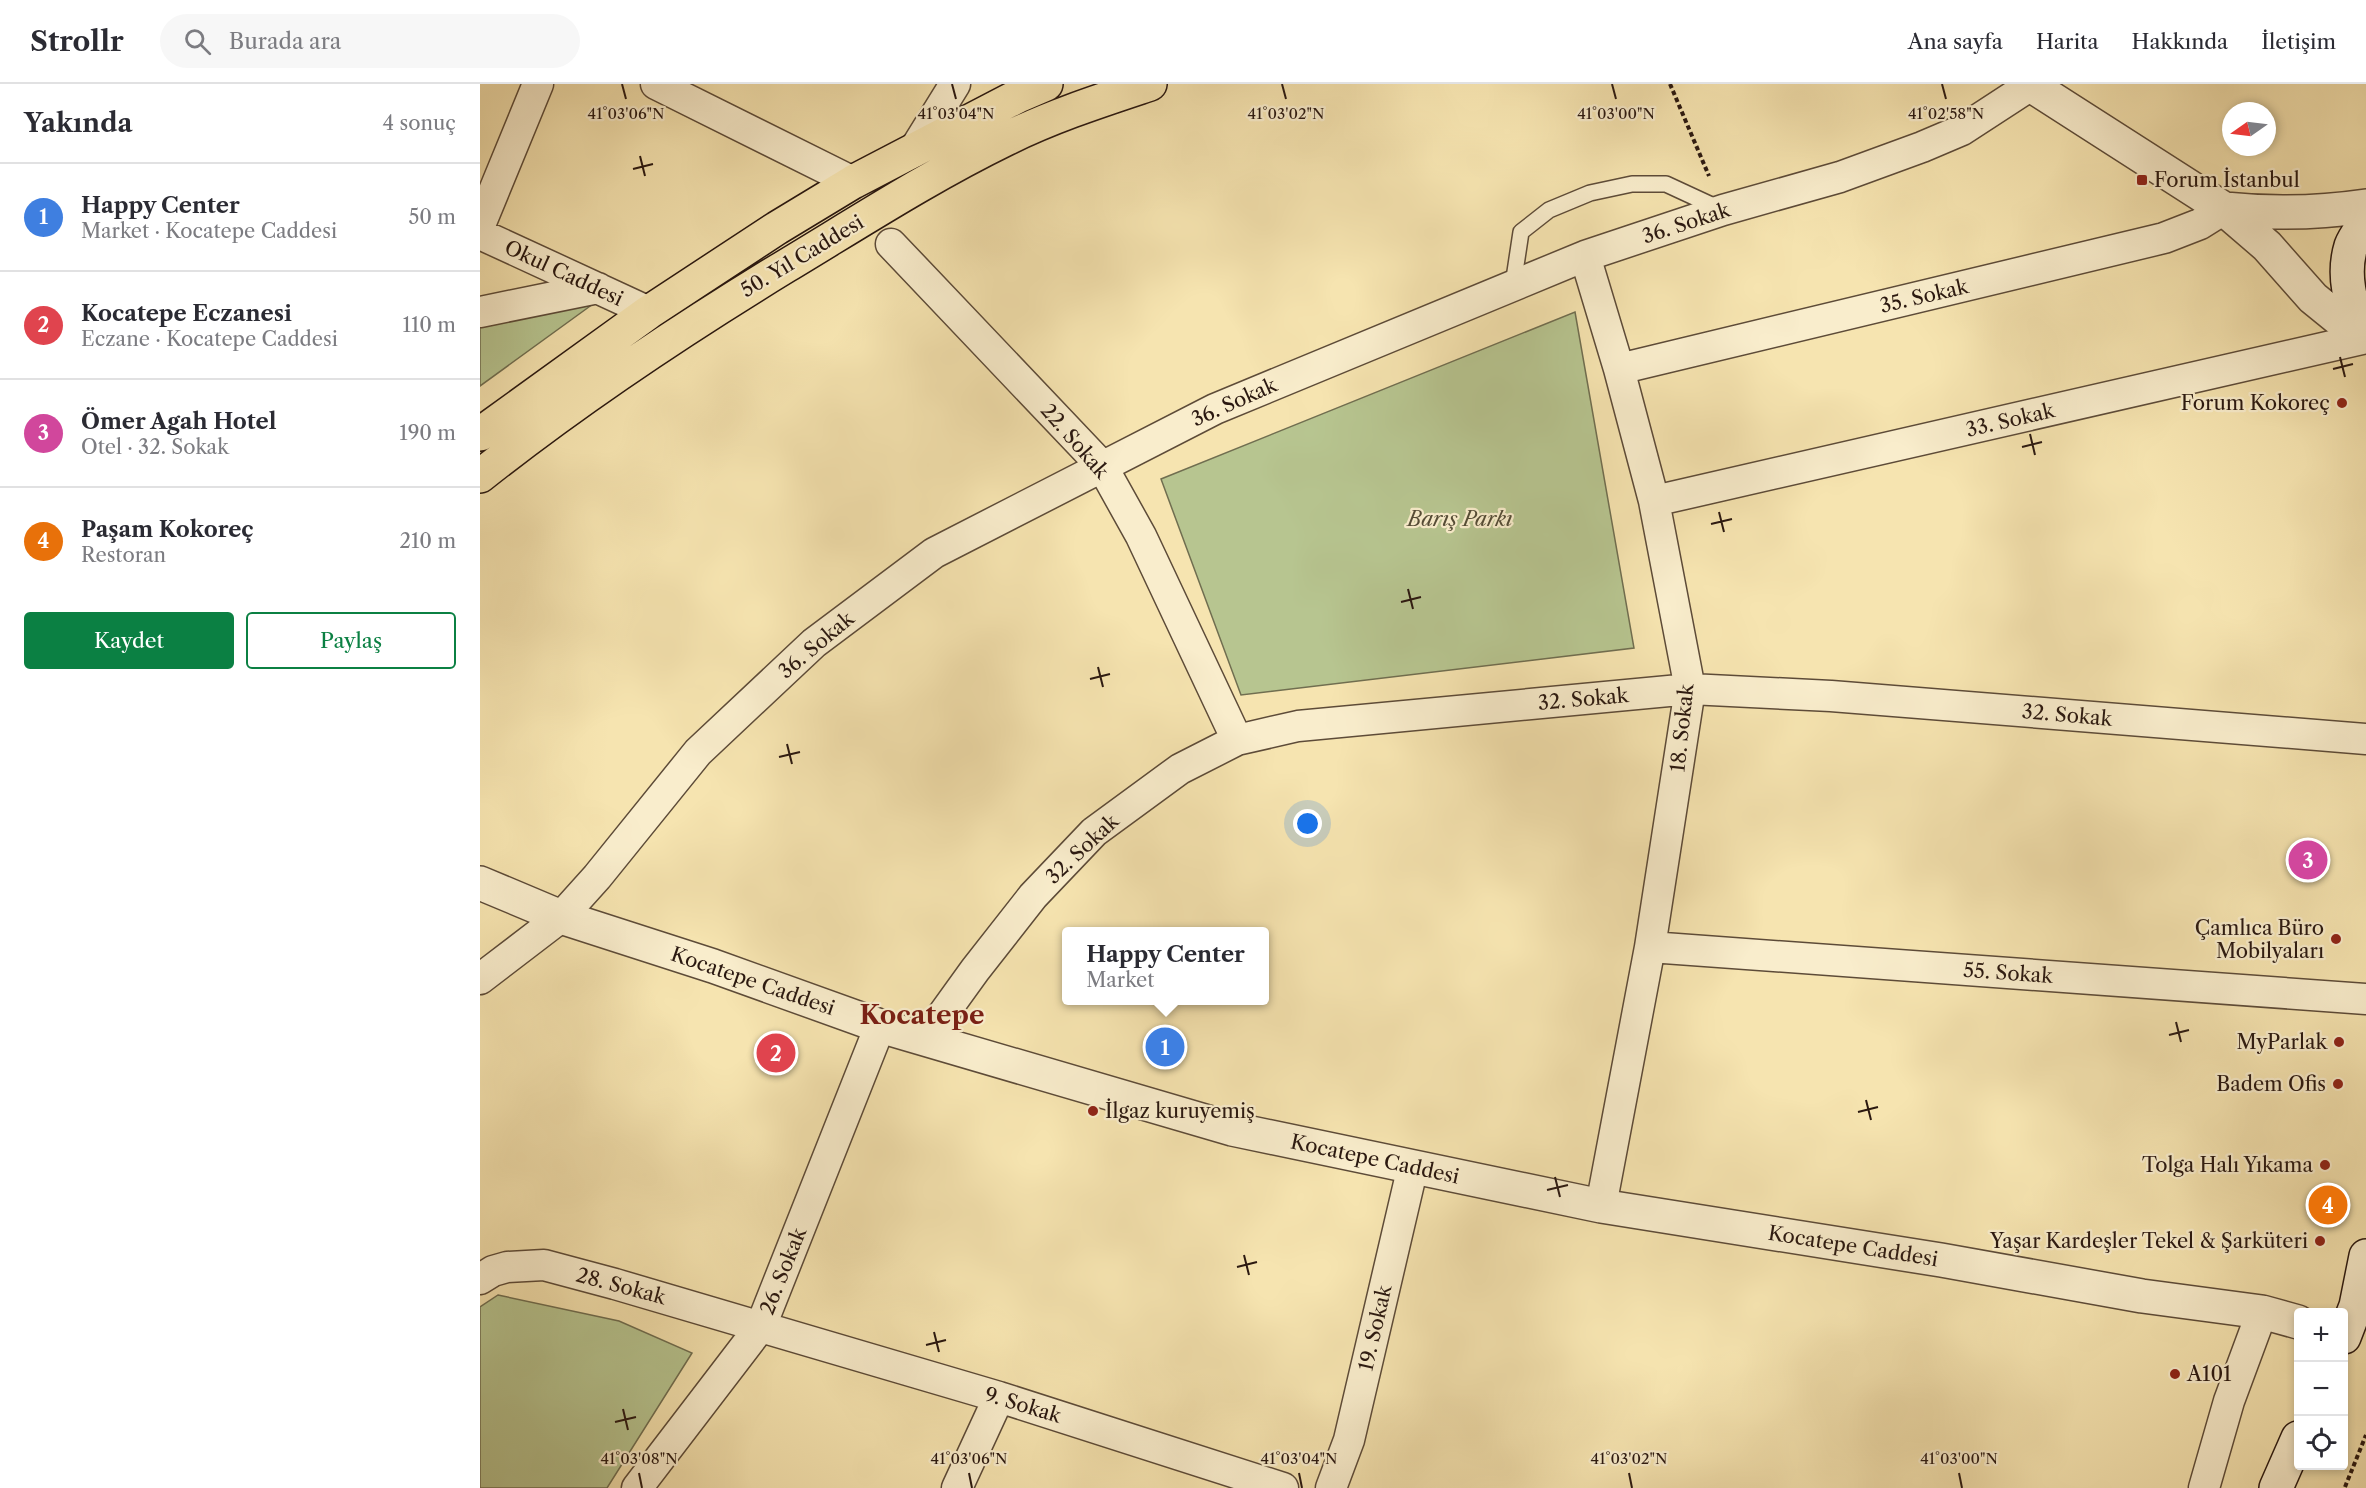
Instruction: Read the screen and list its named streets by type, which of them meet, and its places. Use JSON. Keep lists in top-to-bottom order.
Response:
{
  "streets": {
    "main road": ["50. Yıl Caddesi"],
    "street": [
      "36. Sokak",
      "Okul Caddesi",
      "35. Sokak",
      "33. Sokak",
      "22. Sokak",
      "32. Sokak",
      "18. Sokak",
      "55. Sokak",
      "Kocatepe Caddesi",
      "26. Sokak",
      "28. Sokak",
      "19. Sokak",
      "9. Sokak"
    ]
  },
  "crossings": [
    ["36. Sokak", "22. Sokak"],
    ["36. Sokak", "18. Sokak"],
    ["36. Sokak", "Kocatepe Caddesi"],
    ["50. Yıl Caddesi", "Okul Caddesi"],
    ["35. Sokak", "18. Sokak"],
    ["33. Sokak", "18. Sokak"],
    ["22. Sokak", "32. Sokak"],
    ["32. Sokak", "18. Sokak"],
    ["32. Sokak", "Kocatepe Caddesi"],
    ["18. Sokak", "55. Sokak"],
    ["18. Sokak", "Kocatepe Caddesi"],
    ["Kocatepe Caddesi", "26. Sokak"],
    ["Kocatepe Caddesi", "19. Sokak"],
    ["26. Sokak", "28. Sokak"],
    ["26. Sokak", "9. Sokak"],
    ["28. Sokak", "9. Sokak"]
  ],
  "districts": ["Kocatepe"],
  "parks": ["Barış Parkı"],
  "places": {
    "transit": ["Forum İstanbul"],
    "other": [
      "Forum Kokoreç",
      "Çamlıca Büro Mobilyaları",
      "MyParlak",
      "Badem Ofis",
      "İlgaz kuruyemiş",
      "Tolga Halı Yıkama",
      "Yaşar Kardeşler Tekel & Şarküteri",
      "A101"
    ]
  },
  "north": "left",
  "page": {
    "header": "Strollr",
    "search": "Burada ara",
    "nav": [
      "Ana sayfa",
      "Harita",
      "Hakkında",
      "İletişim"
    ],
    "heading": ["Yakında", "4 sonuç"],
    "list": [
      {
        "mark": "1",
        "name": "Happy Center",
        "note": "Market · Kocatepe Caddesi",
        "value": "50 m"
      },
      {
        "mark": "2",
        "name": "Kocatepe Eczanesi",
        "note": "Eczane · Kocatepe Caddesi",
        "value": "110 m"
      },
      {
        "mark": "3",
        "name": "Ömer Agah Hotel",
        "note": "Otel · 32. Sokak",
        "value": "190 m"
      },
      {
        "mark": "4",
        "name": "Paşam Kokoreç",
        "note": "Restoran",
        "value": "210 m"
      }
    ],
    "buttons": ["Kaydet", "Paylaş"],
    "pins": [
      "3",
      "1",
      "2",
      "4"
    ],
    "popup": ["Happy Center", "Market"],
    "map_buttons": ["+", "−"]
  },
  "coordinates": [
    "41°03'06\"N",
    "41°03'04\"N",
    "41°03'02\"N",
    "41°03'00\"N",
    "41°02'58\"N",
    "41°03'08\"N"
  ]
}
